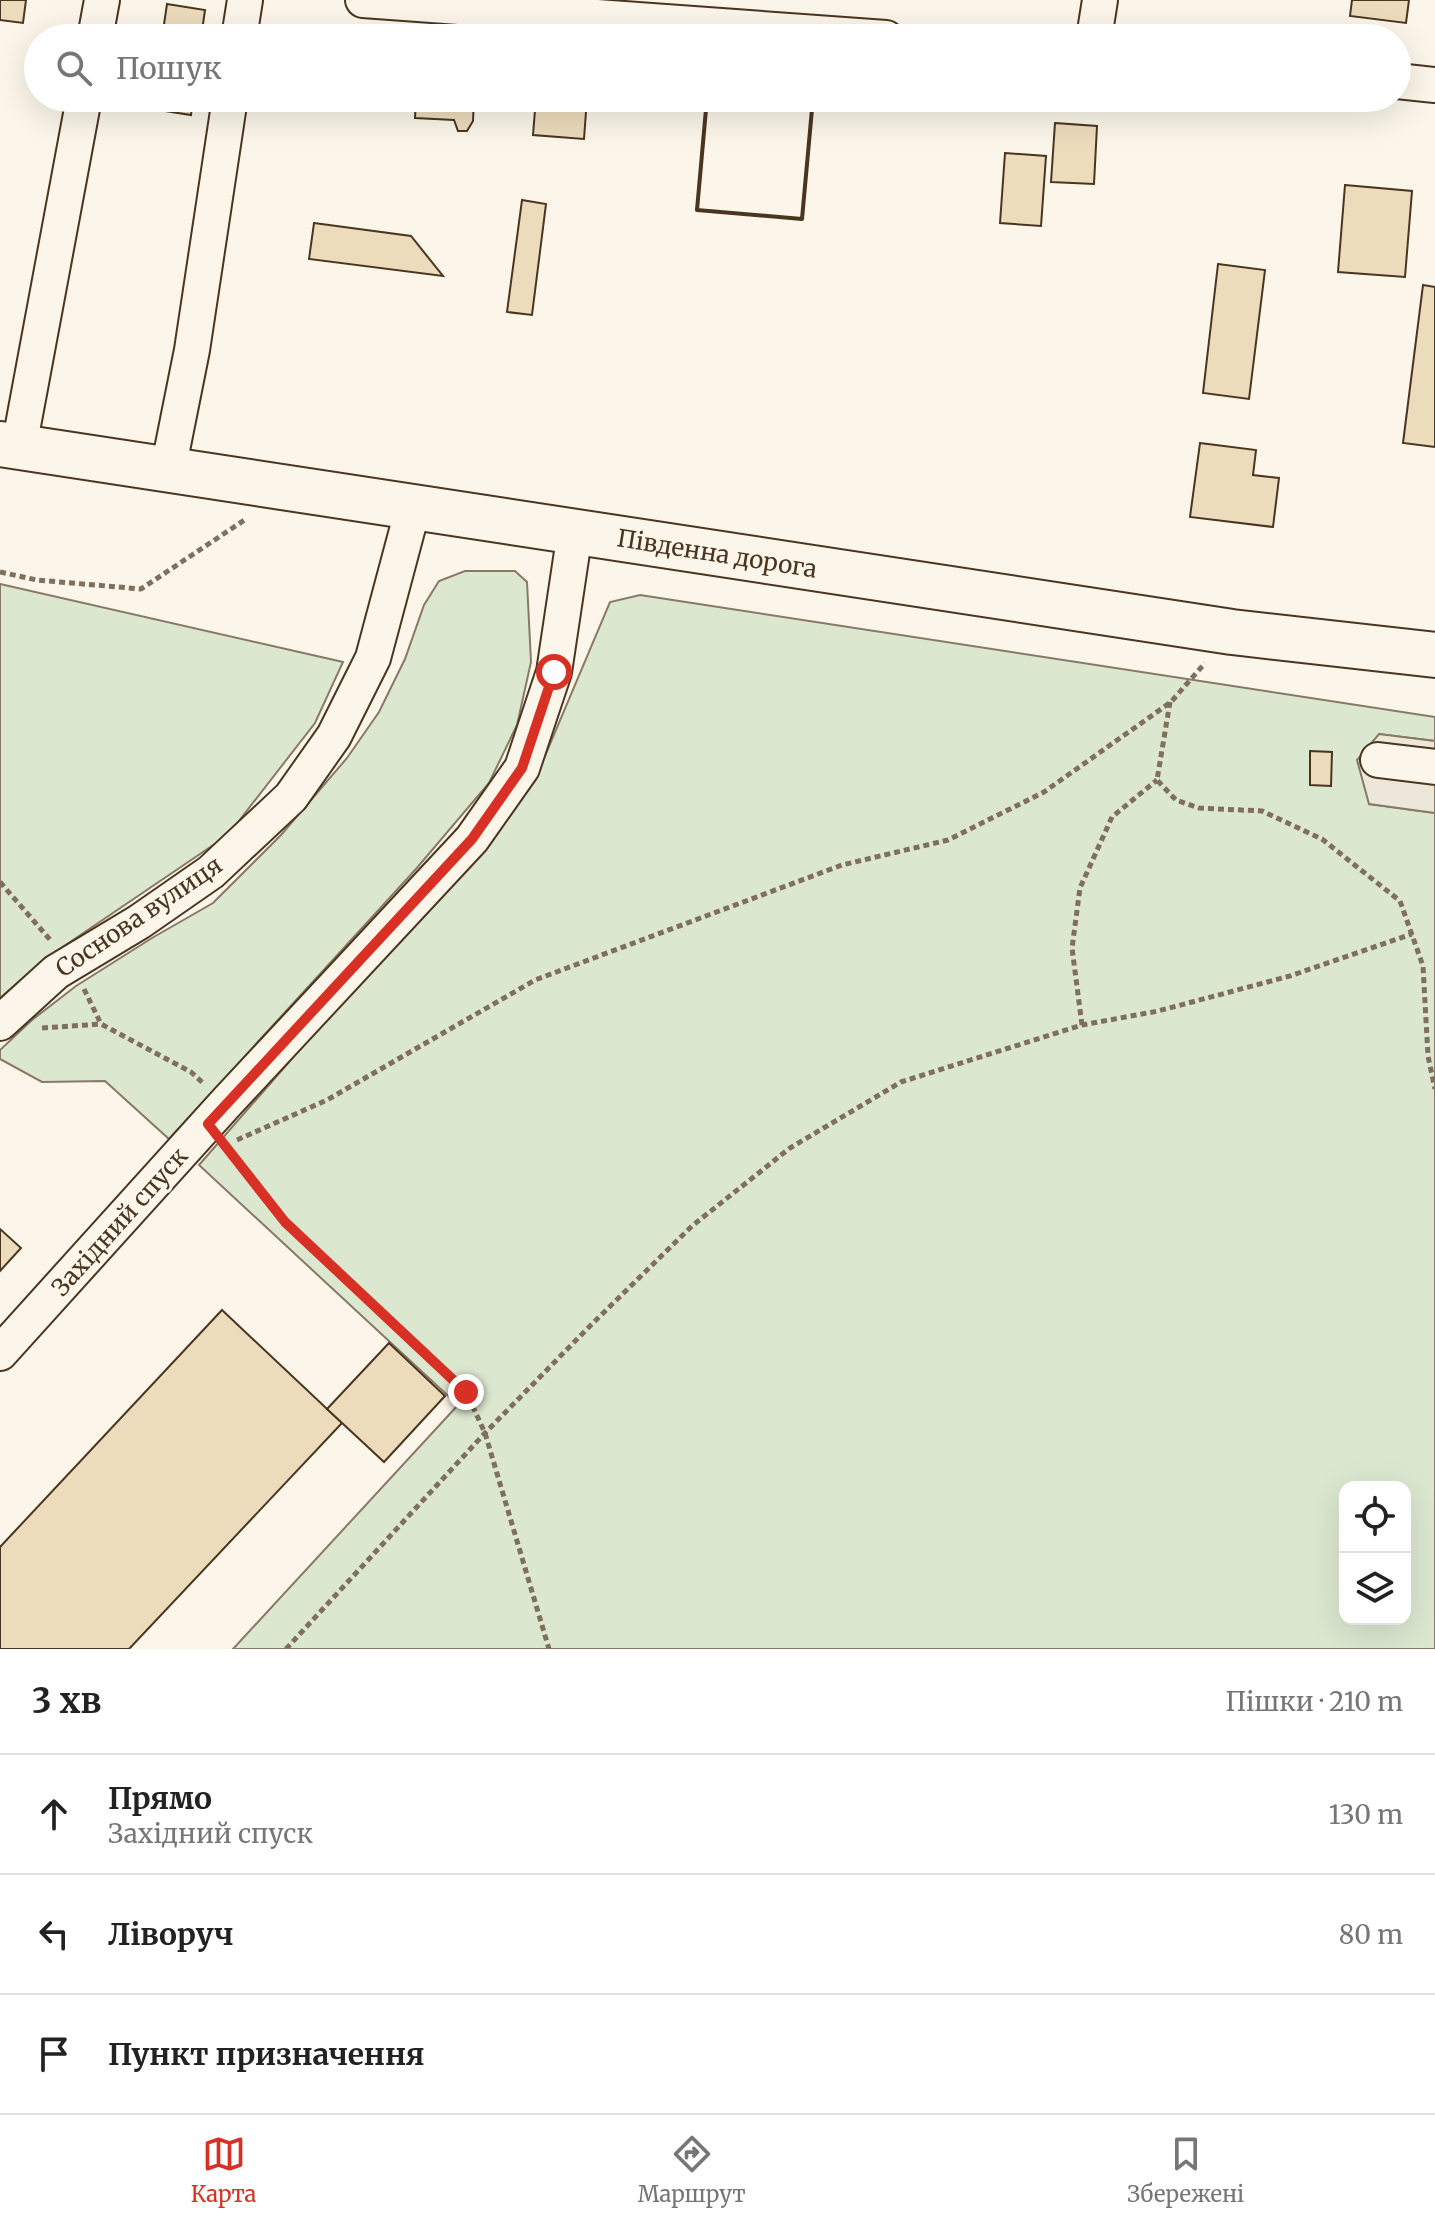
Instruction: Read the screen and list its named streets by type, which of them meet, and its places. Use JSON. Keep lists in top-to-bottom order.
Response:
{
  "streets": {
    "highway": ["Південна дорога"],
    "street": ["Соснова вулиця", "Західний спуск"]
  },
  "crossings": [
    ["Південна дорога", "Соснова вулиця"],
    ["Південна дорога", "Західний спуск"]
  ],
  "page": {
    "search": "Пошук",
    "heading": ["3 хв", "Пішки · 210 m"],
    "list": [
      ["Прямо", "Західний спуск", "130 m"],
      ["Ліворуч", "80 m"],
      "Пункт призначення"
    ],
    "nav": ["Карта", "Маршрут", "Збережені"]
  }
}
